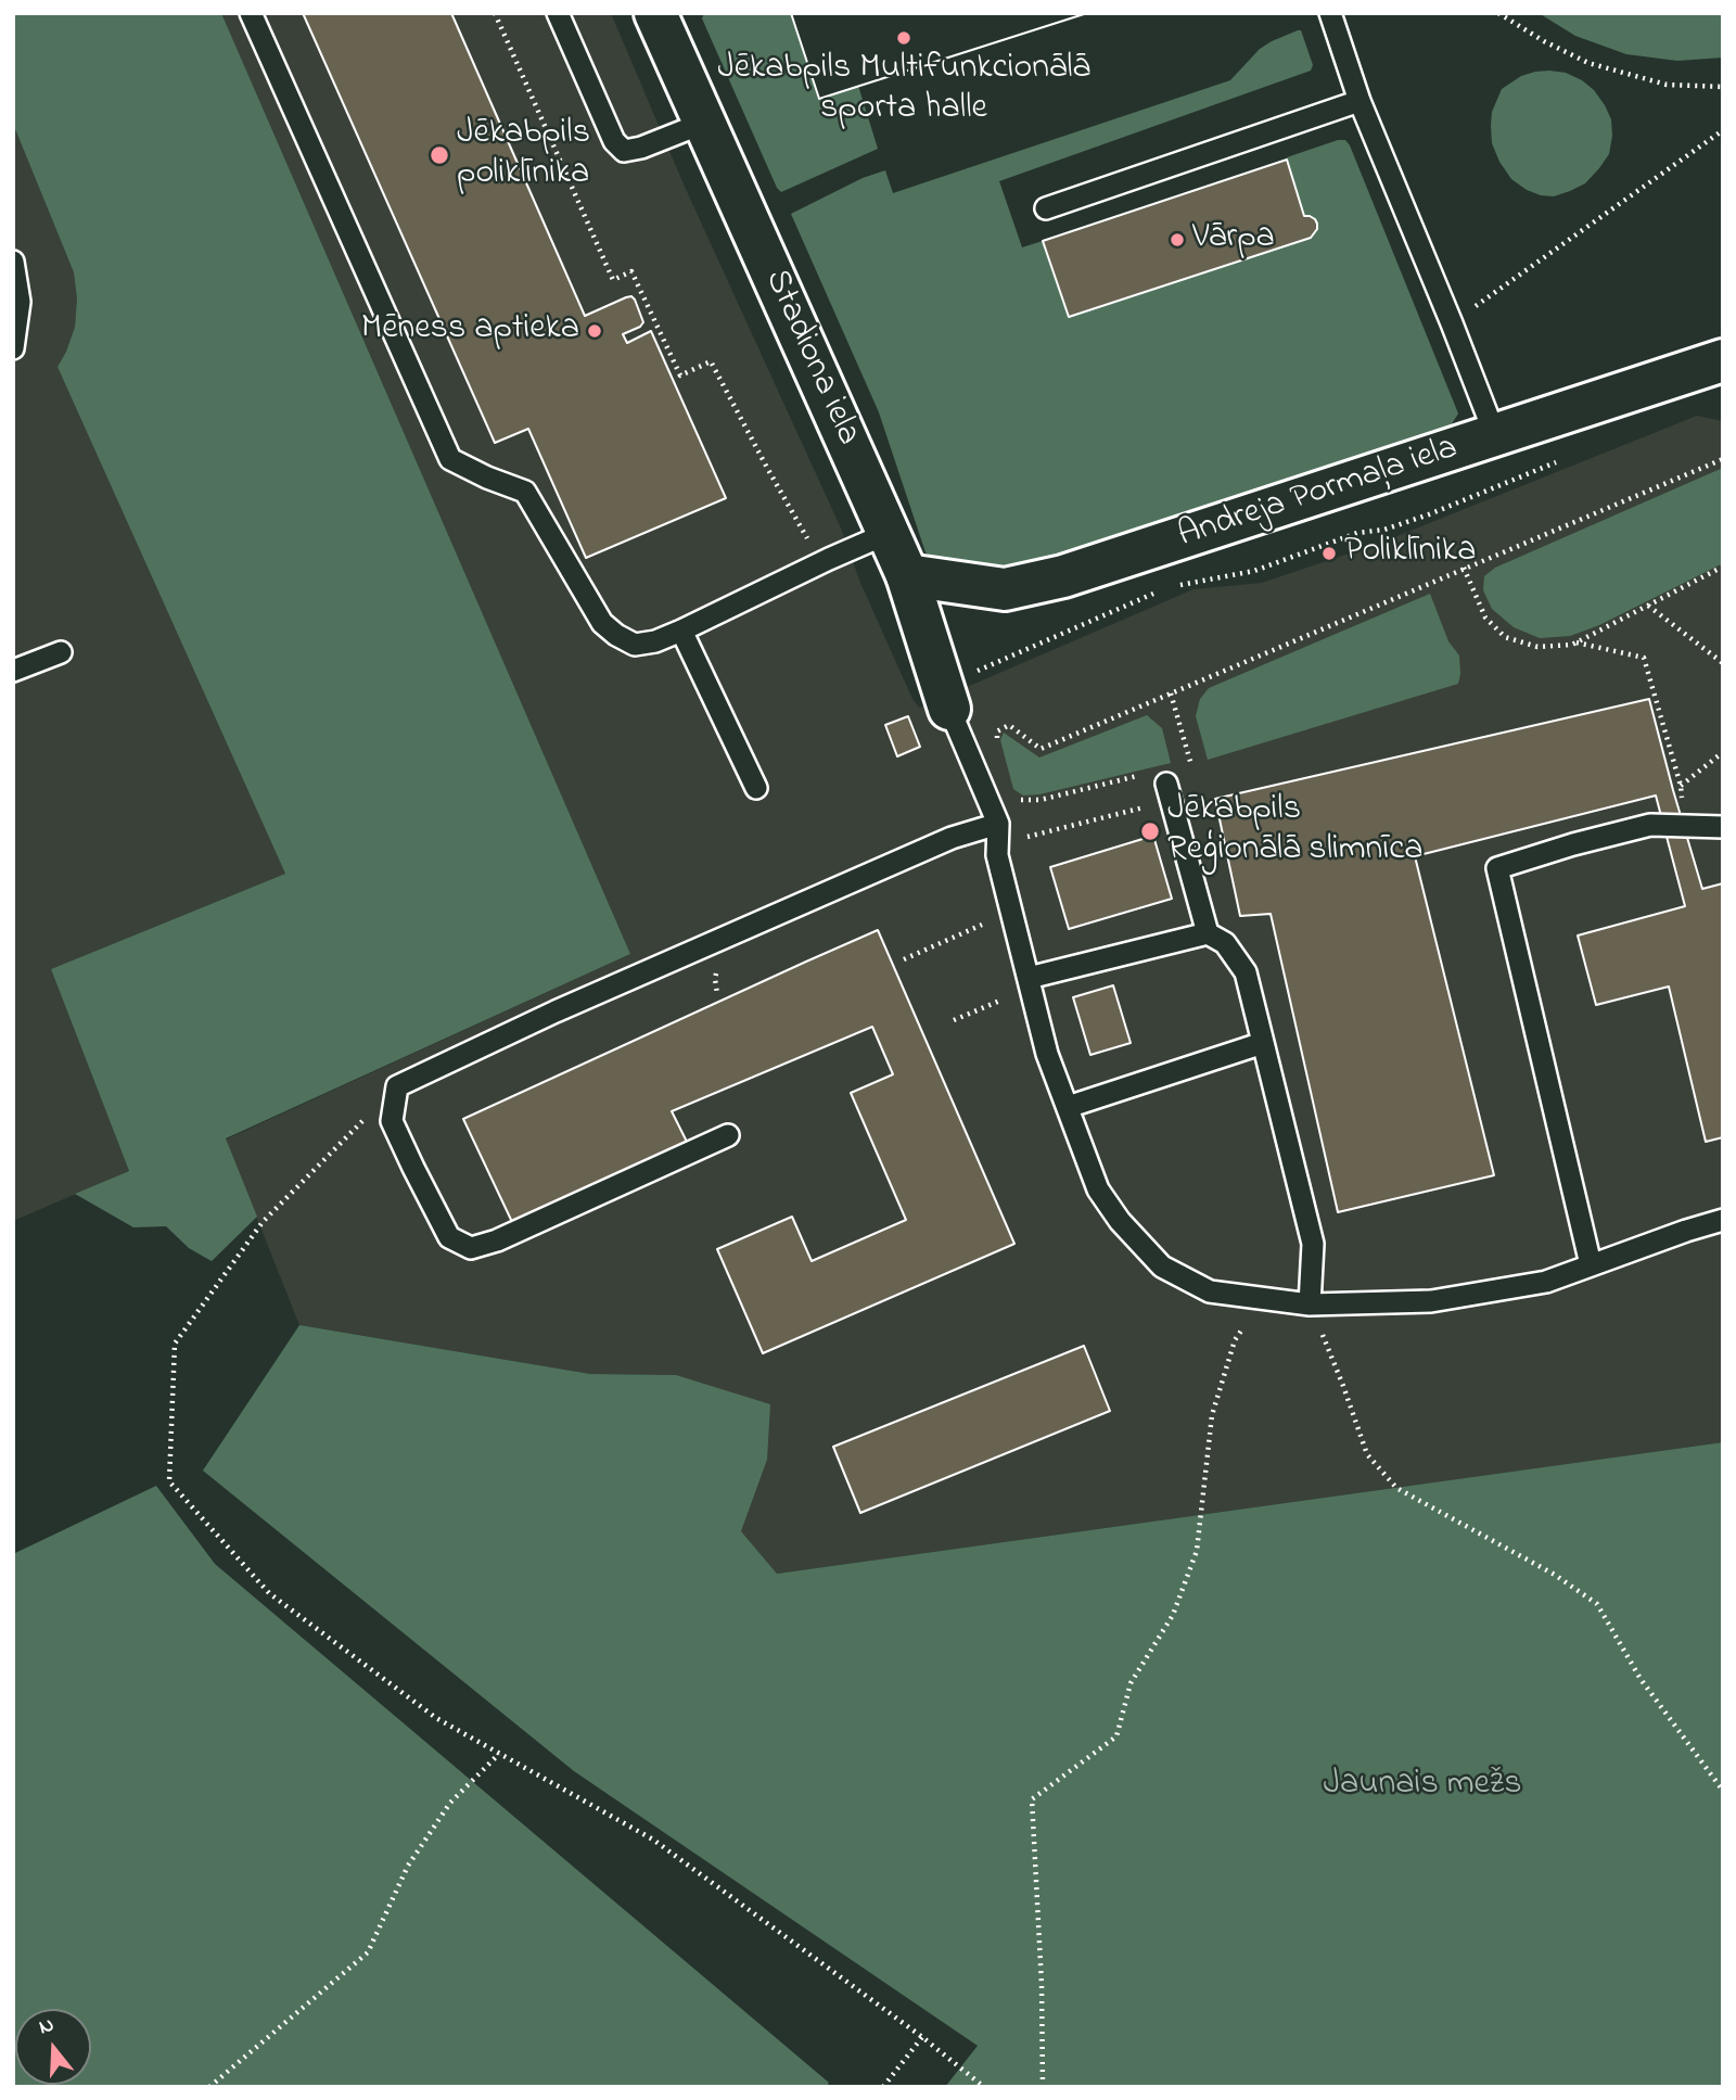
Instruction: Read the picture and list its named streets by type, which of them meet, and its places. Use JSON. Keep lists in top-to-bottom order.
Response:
{
  "streets": {
    "street": ["Stadiona iela", "Andreja Pormaļa iela"]
  },
  "crossings": [
    ["Stadiona iela", "Andreja Pormaļa iela"]
  ],
  "parks": ["Jaunais mežs"],
  "places": [
    "Jēkabpils Multifunkcionālā sporta halle",
    "Jēkabpils poliklīnika",
    "Vārpa",
    "Mēness aptieka",
    "Poliklīnika",
    "Jēkabpils Reģionālā slimnīca"
  ],
  "north": "top"
}
